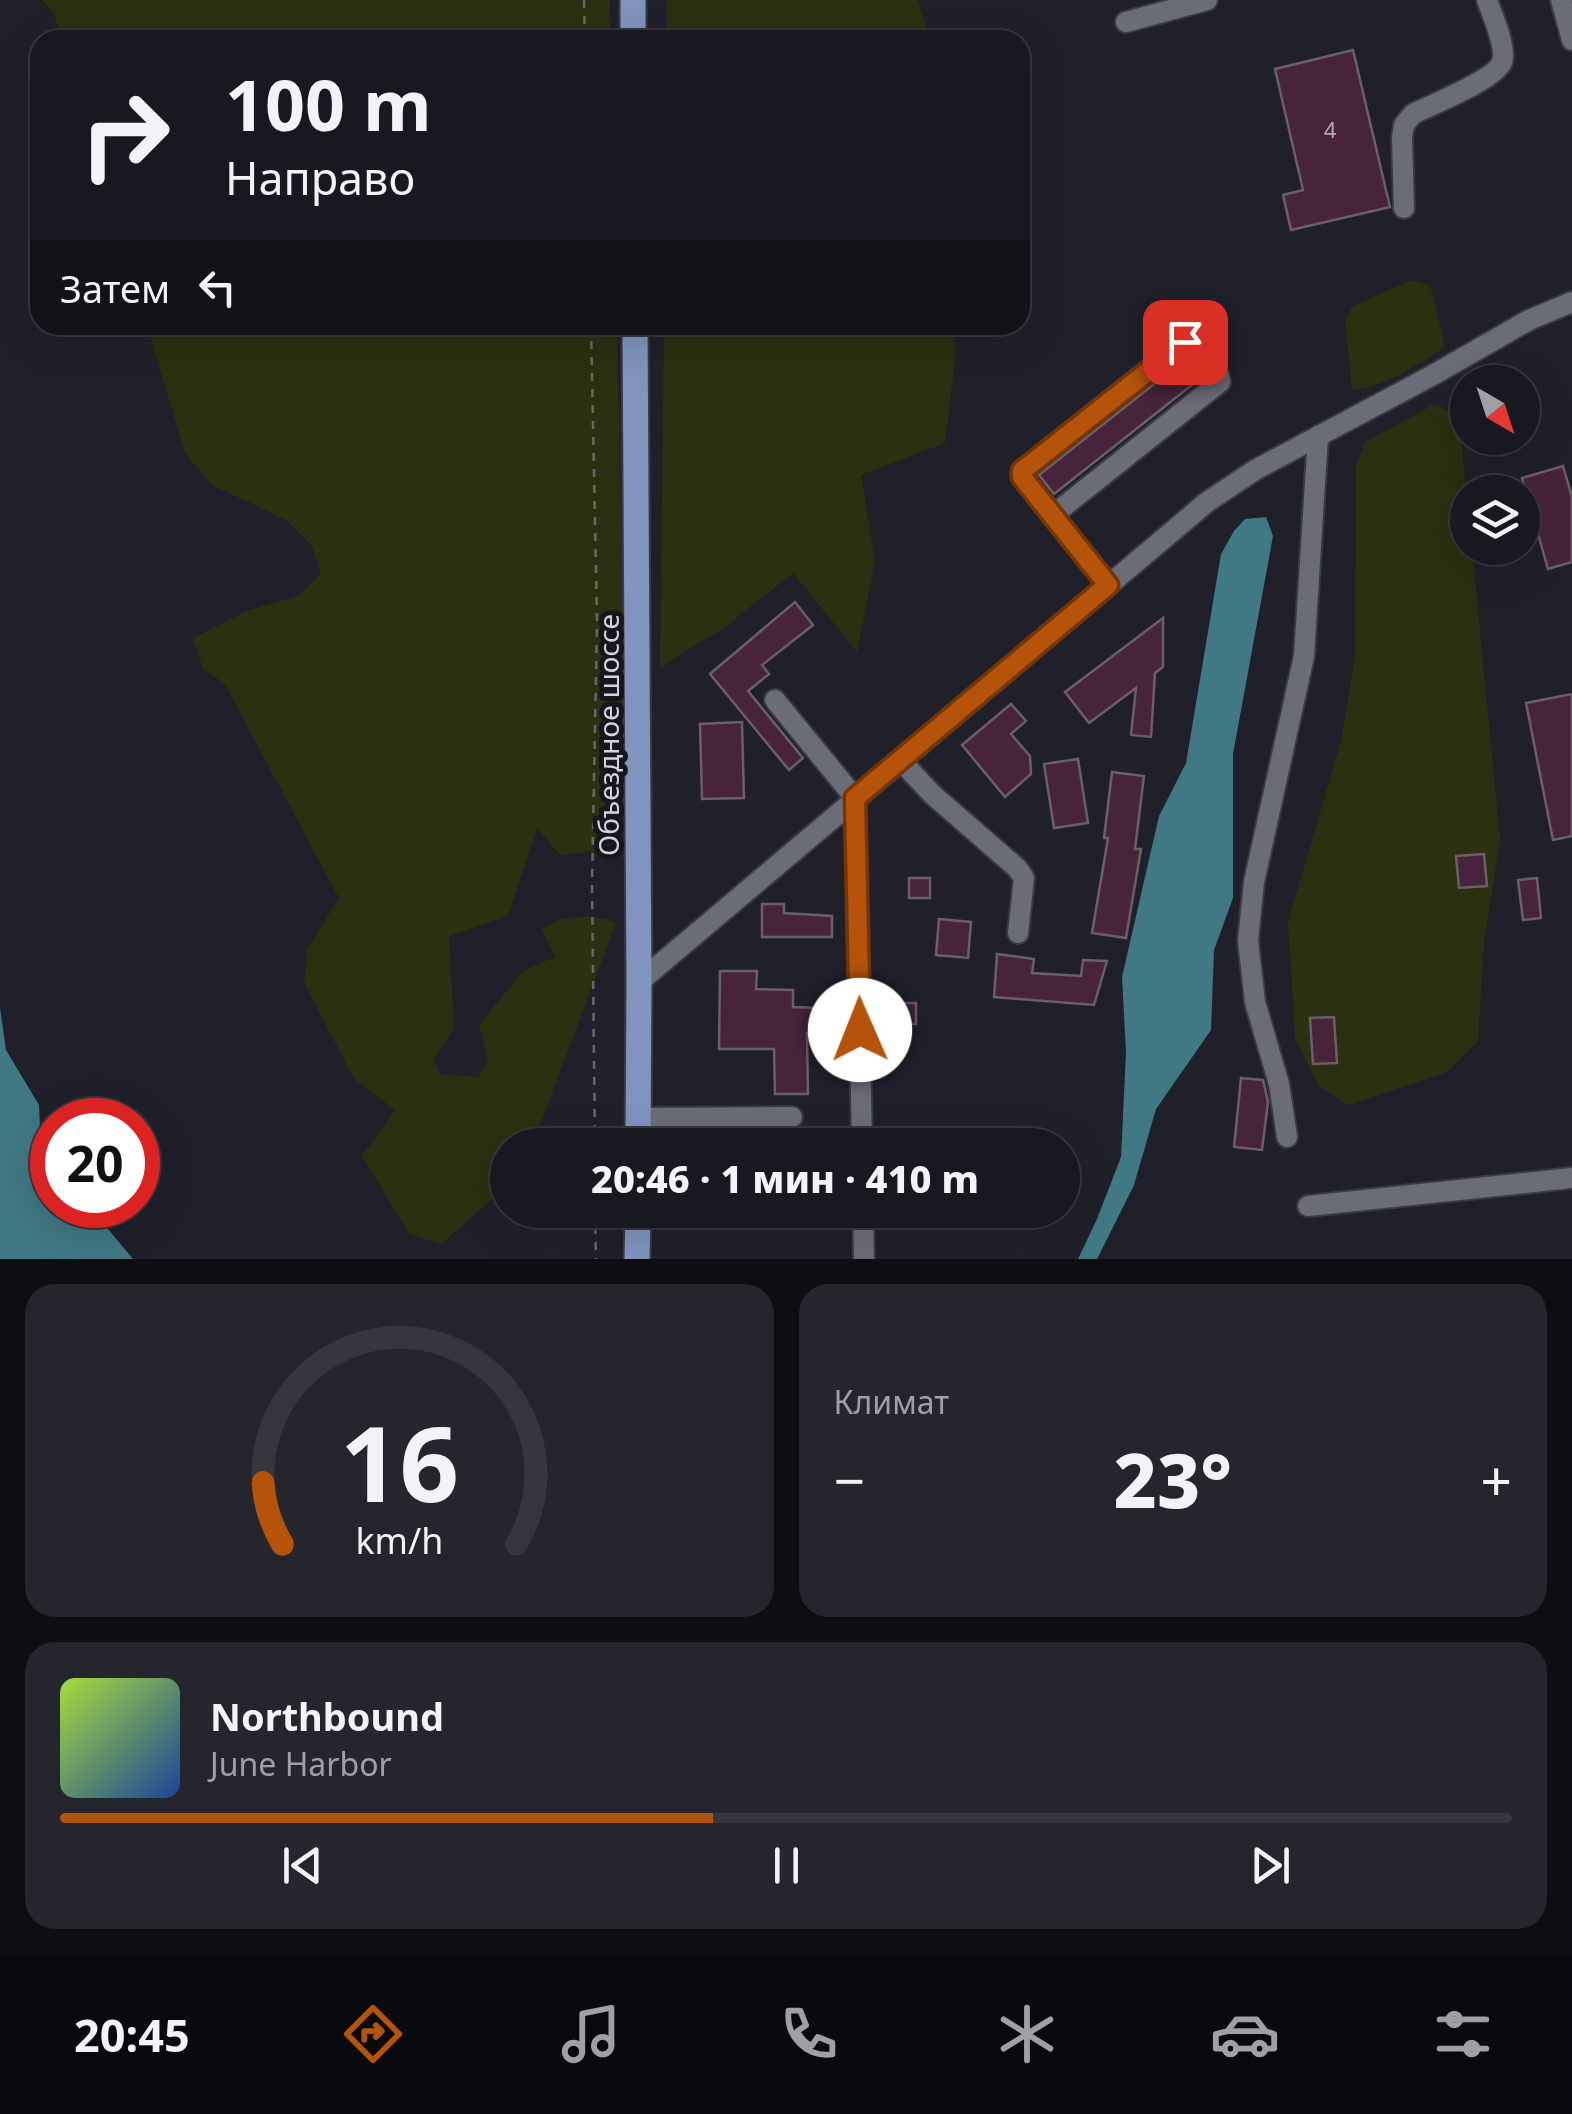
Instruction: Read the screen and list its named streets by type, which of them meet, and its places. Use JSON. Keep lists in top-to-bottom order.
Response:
{
  "streets": {
    "main road": ["Объездное шоссе"]
  },
  "house_numbers": ["4"],
  "north": "bottom right",
  "page": {
    "turn": ["100 m", "Направо"],
    "then": "Затем",
    "limit": "20",
    "trip": "20:46 · 1 мин · 410 m",
    "tile": "Климат",
    "heat": ["−", "23°", "+"],
    "song": ["Northbound", "June Harbor"],
    "tabs": "20:45",
    "gauge": ["16", "km/h"]
  }
}
